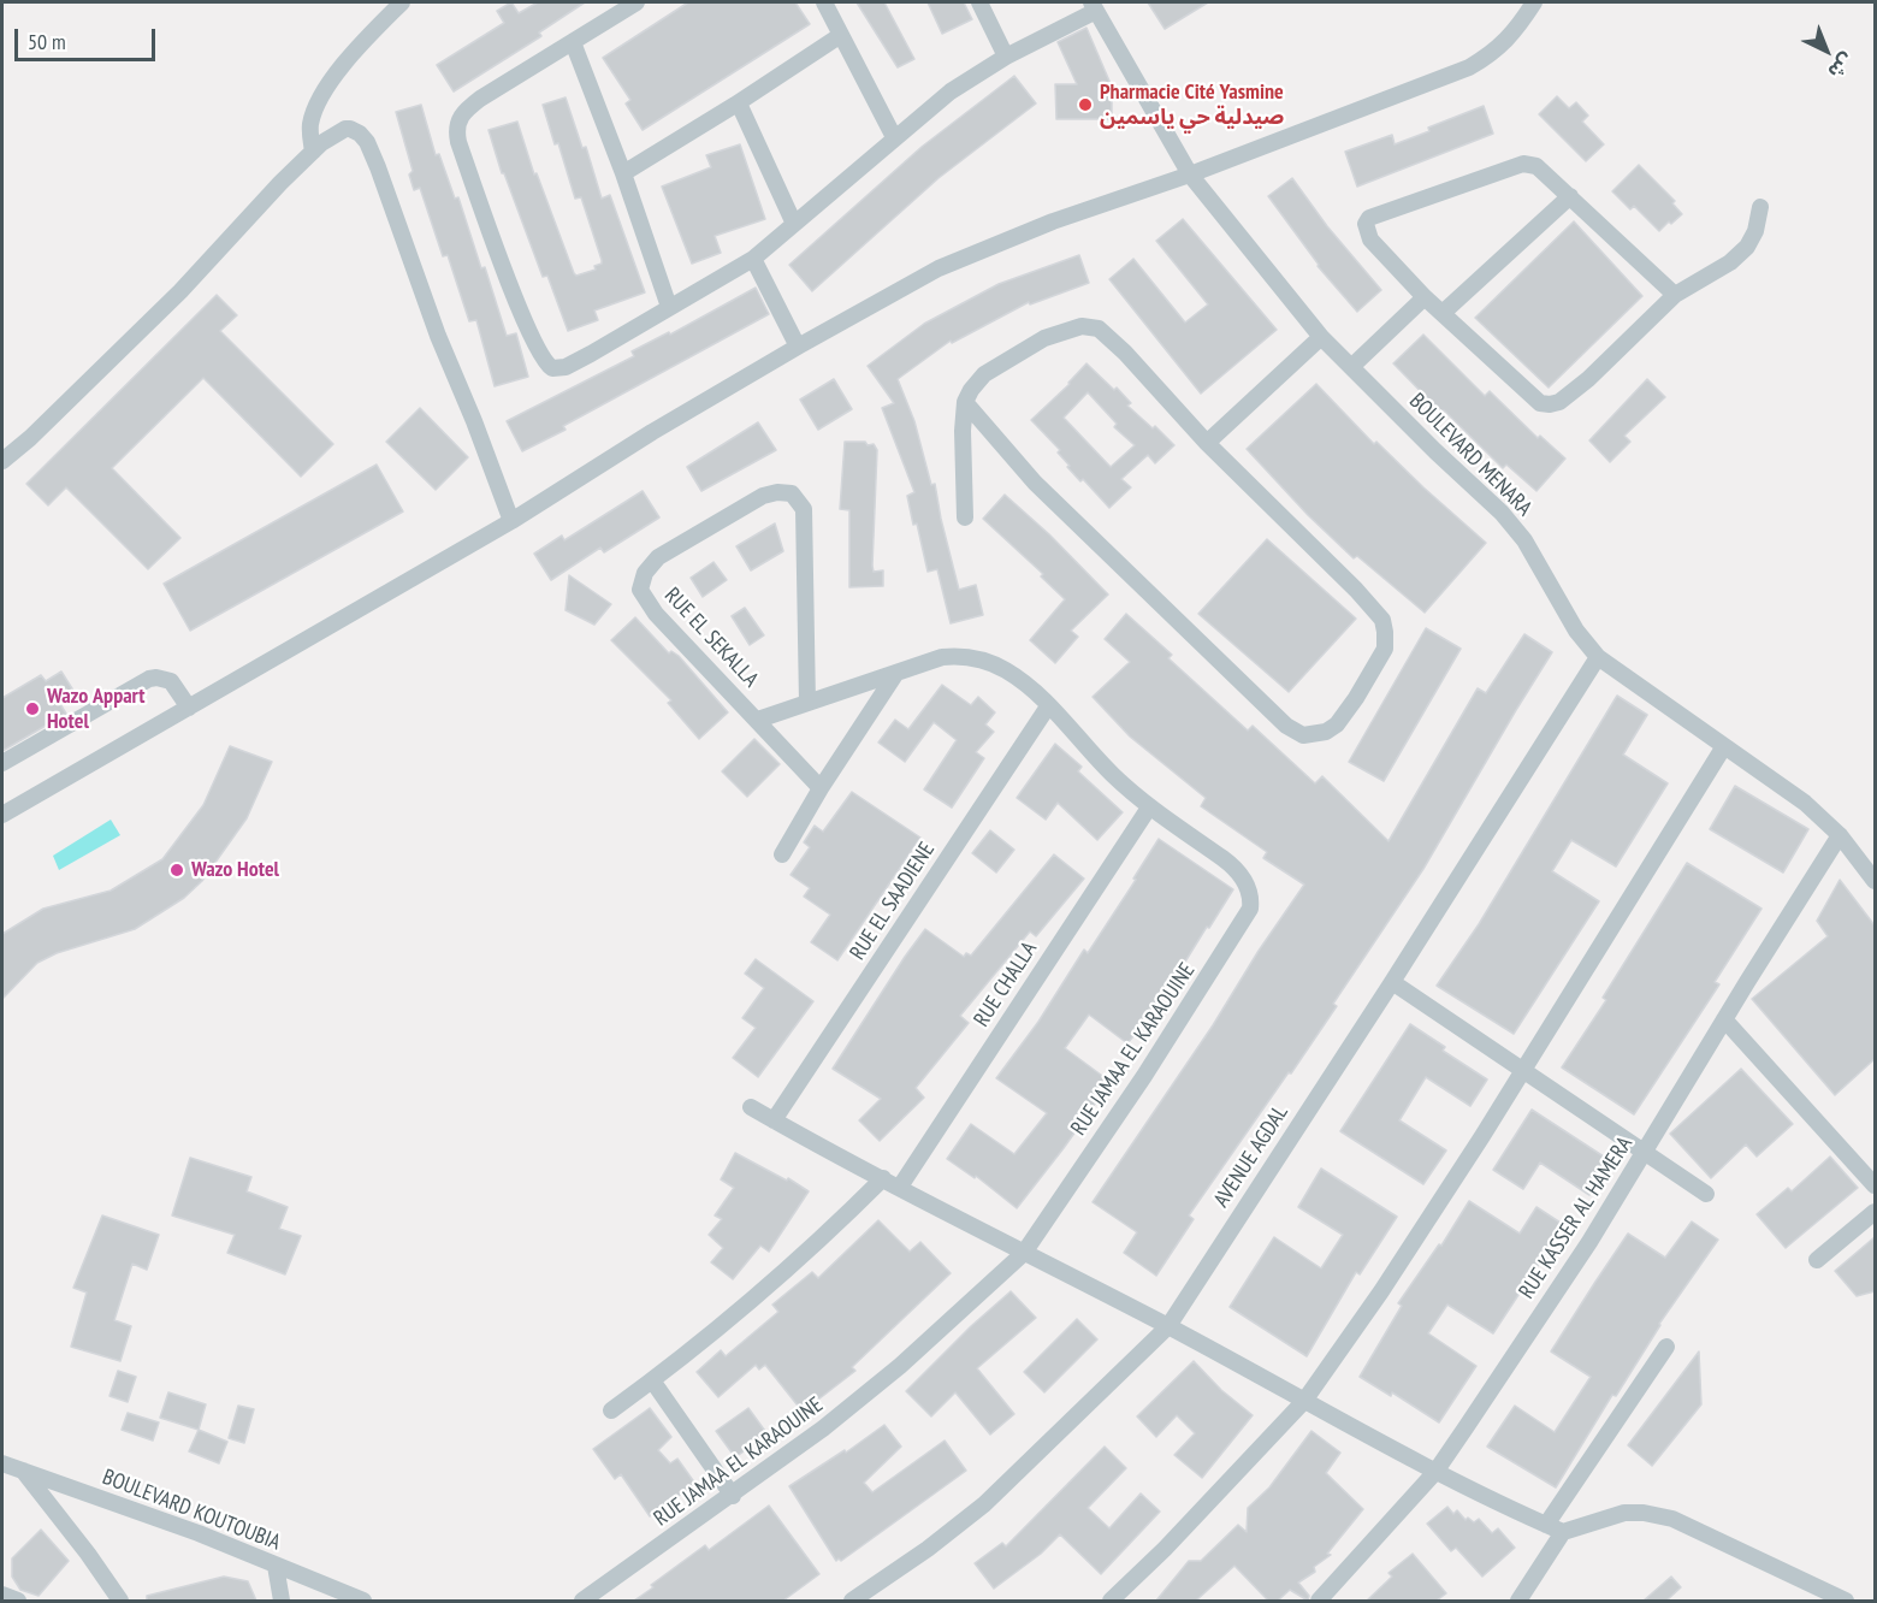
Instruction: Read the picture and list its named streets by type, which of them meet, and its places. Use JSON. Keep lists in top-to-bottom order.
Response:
{
  "streets": {
    "street": [
      "BOULEVARD MENARA",
      "RUE EL SEKALLA",
      "RUE EL SAADIENE",
      "RUE CHALLA",
      "RUE JAMAA EL KARAOUINE",
      "AVENUE AGDAL",
      "RUE KASSER AL HAMERA",
      "BOULEVARD KOUTOUBIA"
    ]
  },
  "crossings": [
    ["BOULEVARD MENARA", "AVENUE AGDAL"],
    ["BOULEVARD MENARA", "RUE KASSER AL HAMERA"],
    ["RUE EL SEKALLA", "RUE JAMAA EL KARAOUINE"],
    ["RUE EL SAADIENE", "RUE JAMAA EL KARAOUINE"],
    ["RUE CHALLA", "RUE JAMAA EL KARAOUINE"]
  ],
  "places": ["Pharmacie Cité Yasmine صيدلية حي ياسمين", "Wazo Appart Hotel", "Wazo Hotel"],
  "scale_bar": "50 m",
  "north": "bottom right"
}
